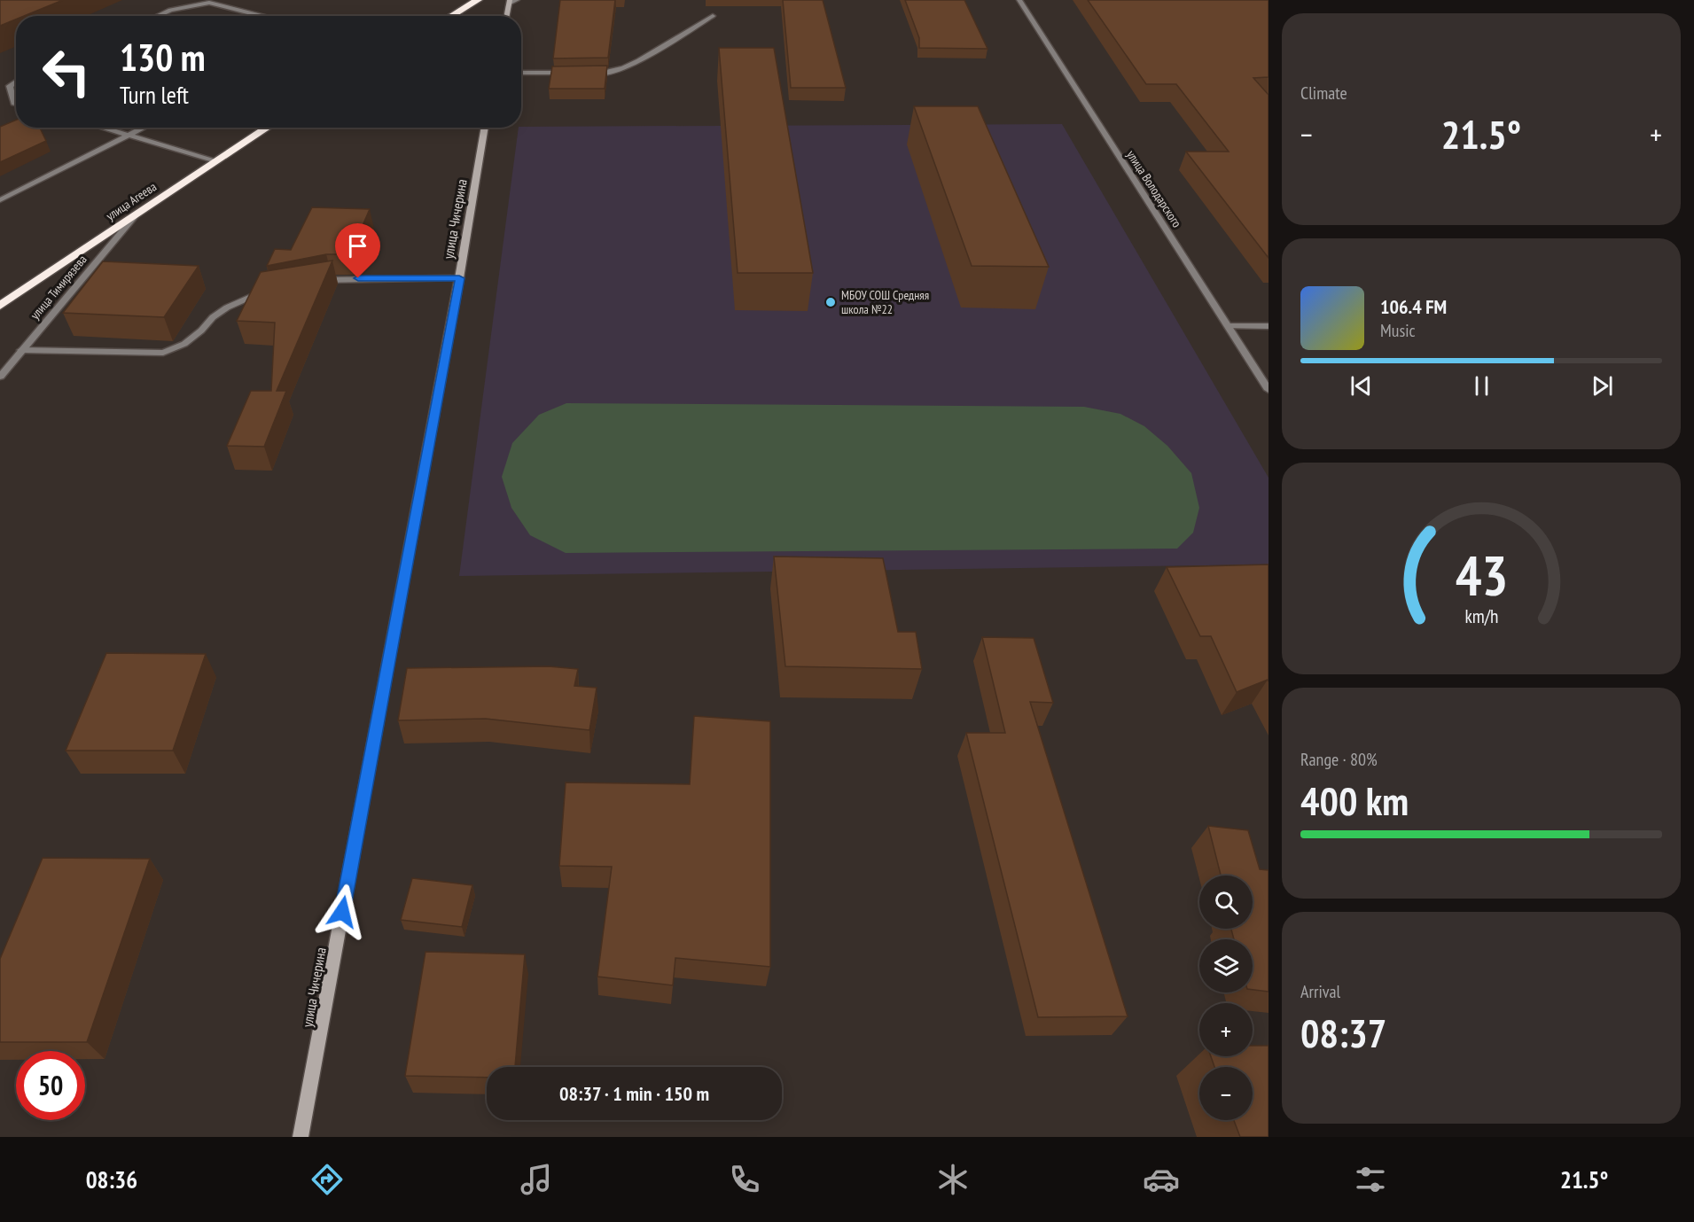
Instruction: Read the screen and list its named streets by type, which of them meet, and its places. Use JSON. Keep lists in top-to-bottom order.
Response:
{
  "streets": {
    "highway": ["улица Агеева"],
    "main road": ["улица Чичерина"],
    "street": ["улица Володарского", "улица Тимирязева"]
  },
  "crossings": [
    ["улица Агеева", "улица Тимирязева"]
  ],
  "places": ["МБОУ СОШ Средняя школа №22"],
  "page": {
    "tile": [
      "Climate",
      ["Range · 80%", "400 km"],
      ["Arrival", "08:37"]
    ],
    "turn": ["130 m", "Turn left"],
    "heat": ["−", "21.5°", "+"],
    "song": ["106.4 FM", "Music"],
    "map_buttons": ["+", "−"],
    "limit": "50",
    "trip": "08:37 · 1 min · 150 m",
    "tabs": ["08:36", "21.5°"],
    "gauge": ["43", "km/h"]
  }
}
